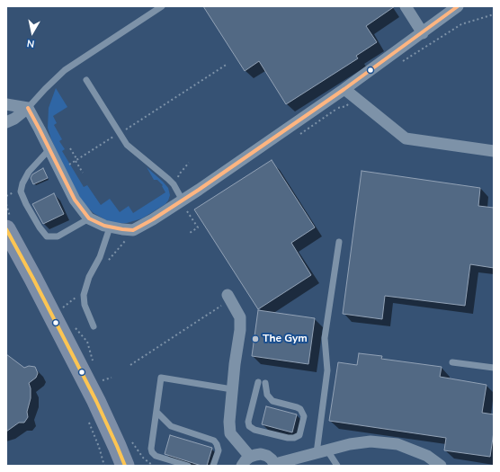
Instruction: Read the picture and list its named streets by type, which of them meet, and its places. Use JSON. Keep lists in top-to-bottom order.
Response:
{
  "places": ["The Gym"],
  "north": "bottom"
}
